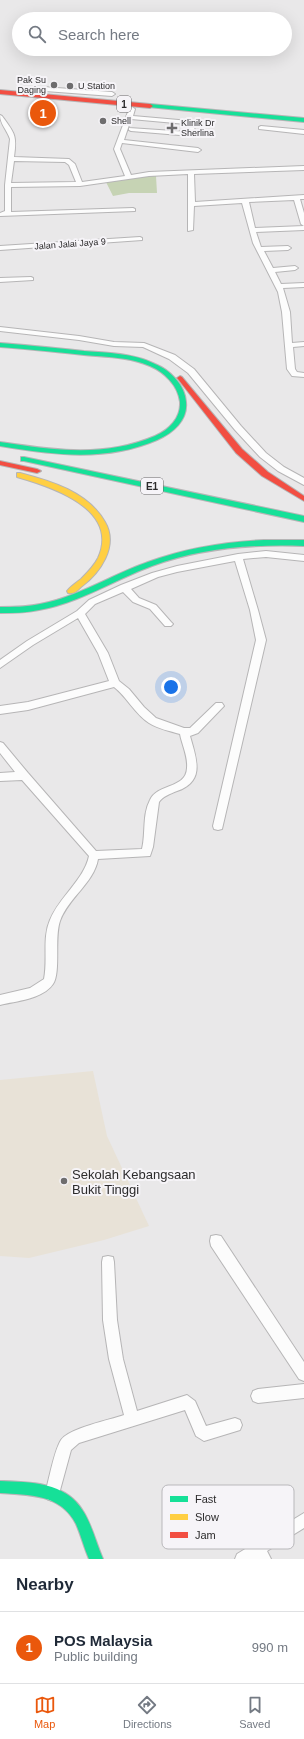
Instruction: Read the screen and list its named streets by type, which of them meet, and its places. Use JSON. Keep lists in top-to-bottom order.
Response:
{
  "streets": {
    "main road": ["1", "E1"],
    "street": ["Jalan Jalai Jaya 9"]
  },
  "places": {
    "other": [
      "Pak Su Daging",
      "U Station",
      "Shell",
      "Sekolah Kebangsaan Bukit Tinggi"
    ],
    "health": ["Klinik Dr Sherlina"]
  },
  "legend": ["Fast", "Slow", "Jam"],
  "page": {
    "search": "Search here",
    "pins": "1",
    "heading": "Nearby",
    "list": [
      {
        "mark": "1",
        "name": "POS Malaysia",
        "note": "Public building",
        "value": "990 m"
      }
    ],
    "nav": ["Map", "Directions", "Saved"]
  }
}
